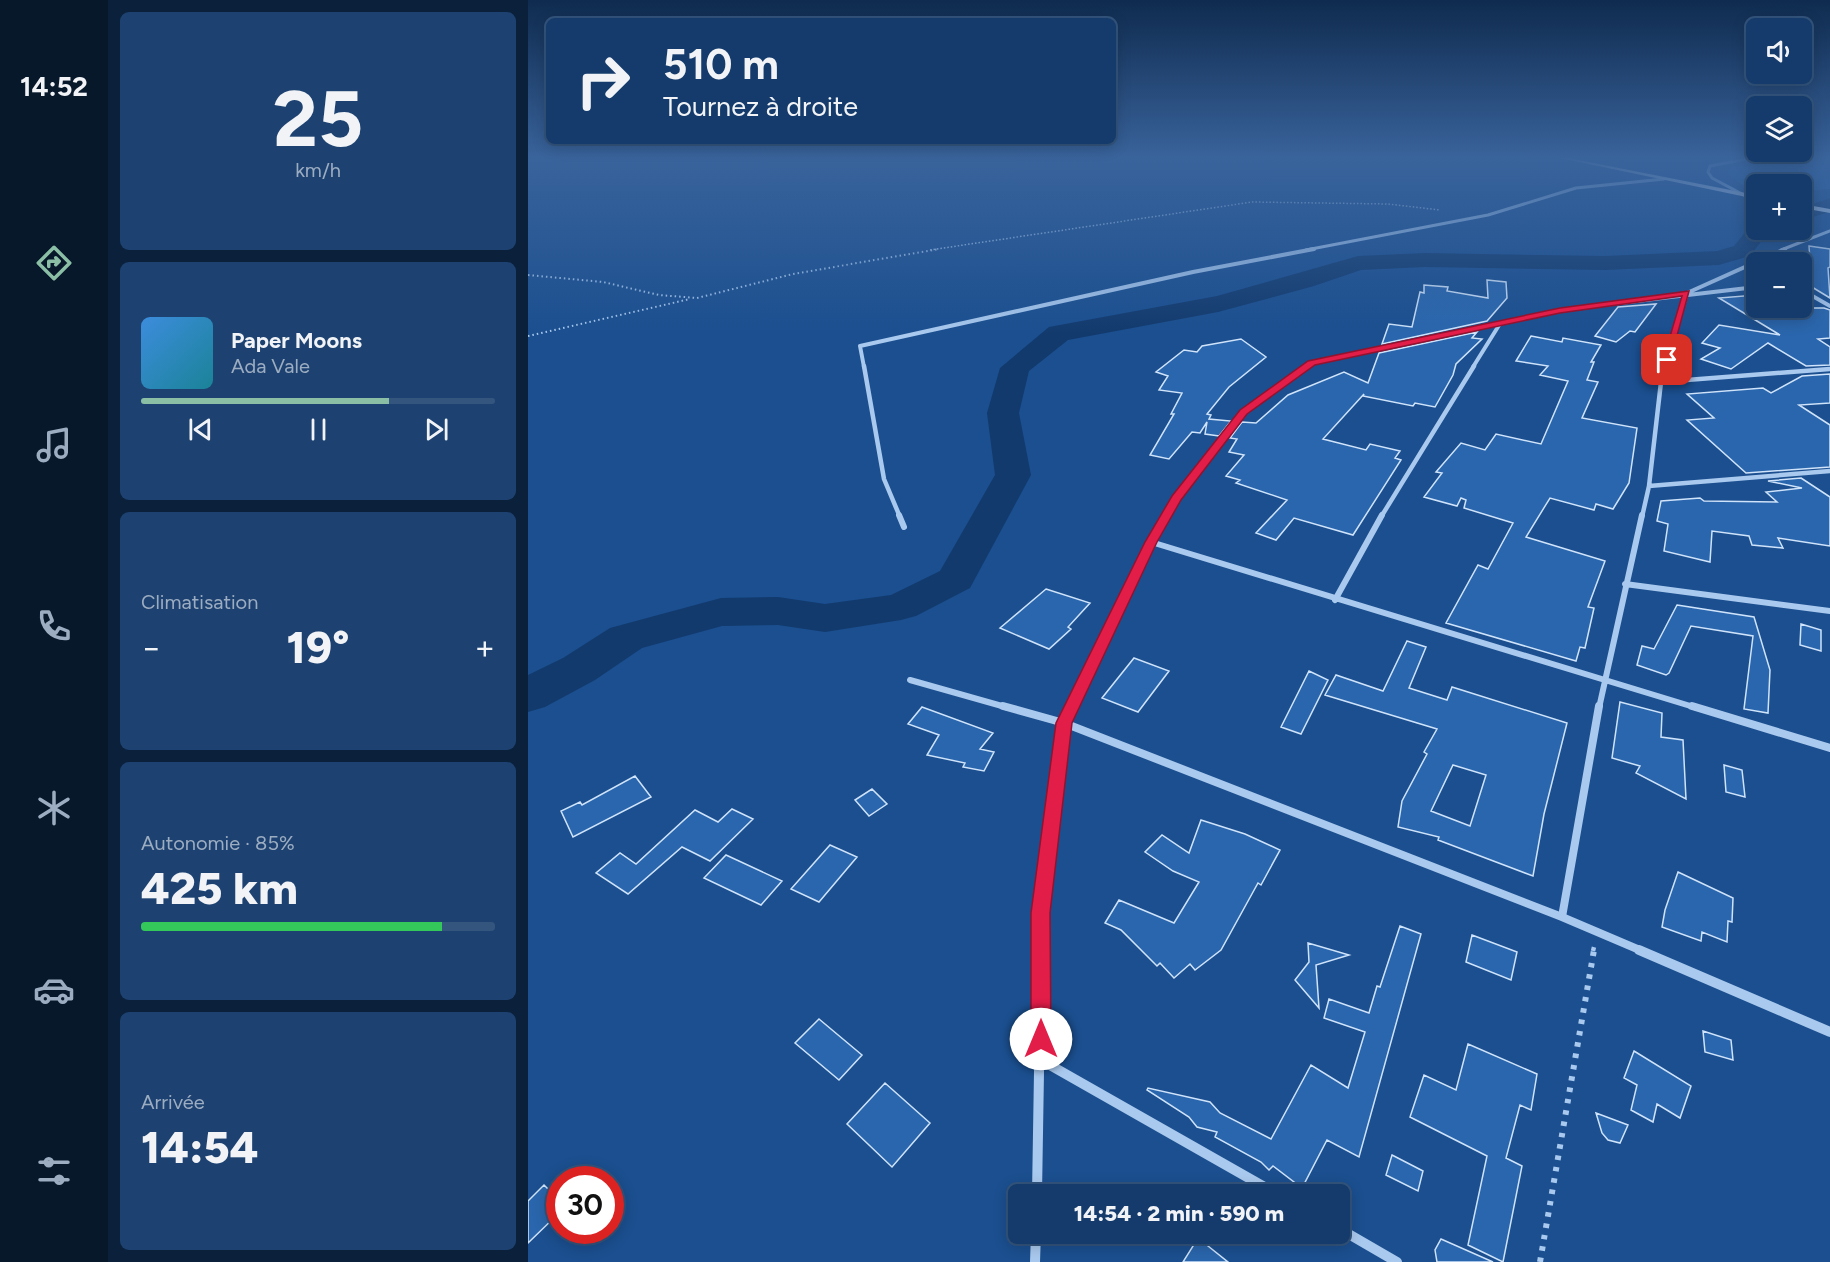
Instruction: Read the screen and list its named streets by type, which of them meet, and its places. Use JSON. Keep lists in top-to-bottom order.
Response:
{
  "page": {
    "tabs": "14:52",
    "tile": [
      ["25", "km/h"],
      "Climatisation",
      ["Autonomie · 85%", "425 km"],
      ["Arrivée", "14:54"]
    ],
    "map_buttons": ["+", "−"],
    "turn": ["510 m", "Tournez à droite"],
    "song": ["Paper Moons", "Ada Vale"],
    "heat": ["−", "19°", "+"],
    "limit": "30",
    "trip": "14:54 · 2 min · 590 m"
  }
}
